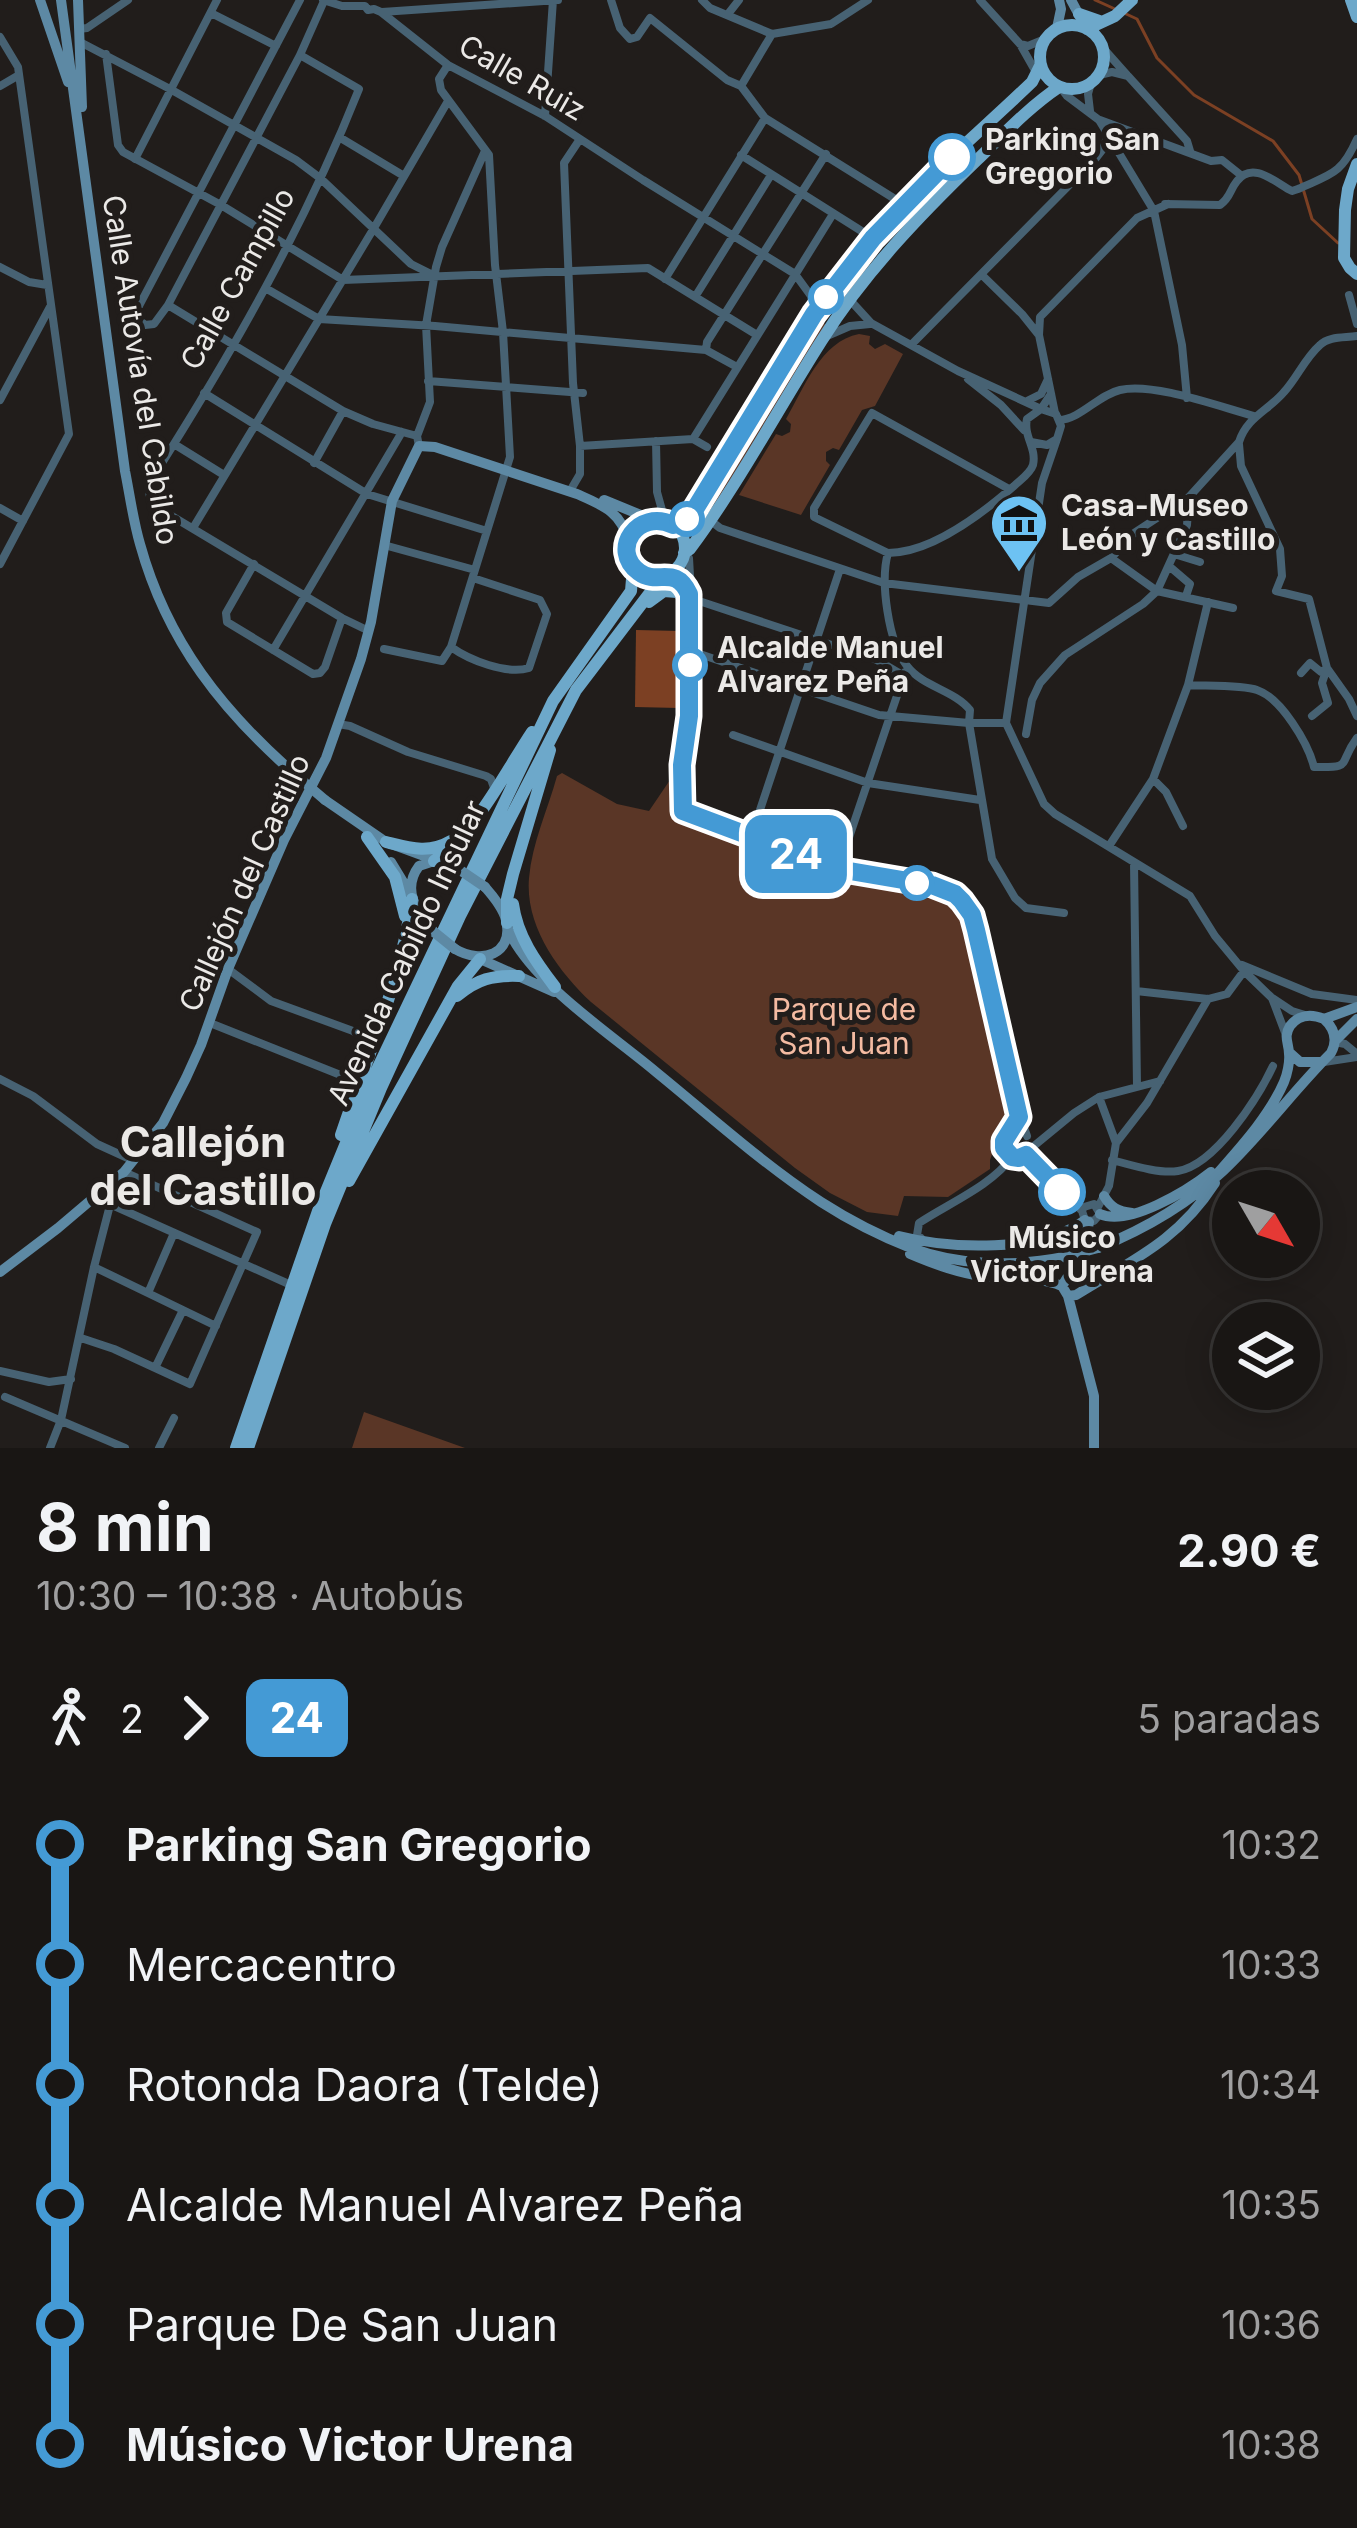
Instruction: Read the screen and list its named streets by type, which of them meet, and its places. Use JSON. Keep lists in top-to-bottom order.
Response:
{
  "streets": {
    "main road": ["Calle Autovía del Cabildo", "Callejón del Castillo", "Avenida Cabildo Insular"],
    "street": ["Calle Ruiz", "Calle Campillo"]
  },
  "districts": ["Callejón del Castillo"],
  "parks": ["Parque de San Juan"],
  "places": {
    "other": ["Parking San Gregorio", "Alcalde Manuel Alvarez Peña", "Músico Victor Urena"],
    "museum": ["Casa-Museo León y Castillo"]
  },
  "lines": ["bus line 24"],
  "north": "bottom right",
  "page": {
    "on_map": "24",
    "heading": ["8 min", "10:30 – 10:38 · Autobús", "2.90 €"],
    "legs": ["2", "24", "5 paradas"],
    "list": [
      {
        "name": "Parking San Gregorio",
        "value": "10:32"
      },
      {
        "name": "Mercacentro",
        "value": "10:33"
      },
      {
        "name": "Rotonda Daora (Telde)",
        "value": "10:34"
      },
      {
        "name": "Alcalde Manuel Alvarez Peña",
        "value": "10:35"
      },
      {
        "name": "Parque De San Juan",
        "value": "10:36"
      },
      {
        "name": "Músico Victor Urena",
        "value": "10:38"
      }
    ]
  }
}
